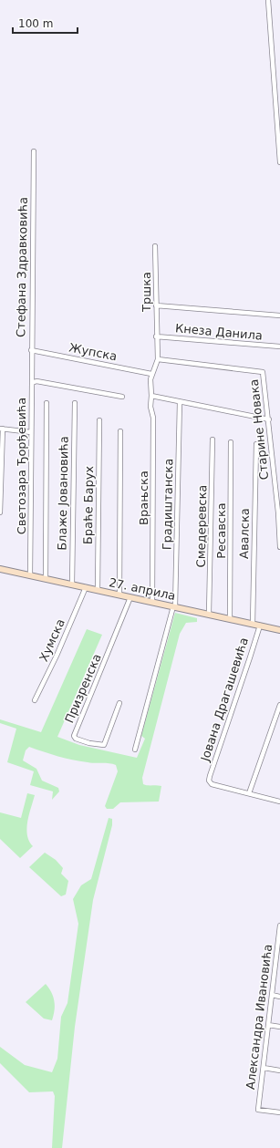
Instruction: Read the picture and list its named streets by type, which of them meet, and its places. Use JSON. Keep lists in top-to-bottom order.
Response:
{
  "streets": {
    "main road": ["27. априла"],
    "street": [
      "Стефана Здравковића",
      "Тршка",
      "Кнеза Данила",
      "Жупска",
      "Старине Новака",
      "Светозара Ђорђевића",
      "Блаже Јовановића",
      "Врањска",
      "Градиштанска",
      "Браће Барух",
      "Смедеревска",
      "Ресавска",
      "Авалска",
      "Хумска",
      "Призренска",
      "Јована Драгашевића",
      "Александра Ивановића"
    ]
  },
  "crossings": [
    ["Стефана Здравковића", "Жупска"],
    ["Стефана Здравковића", "Светозара Ђорђевића"],
    ["Тршка", "Кнеза Данила"],
    ["Тршка", "Старине Новака"],
    ["Жупска", "Врањска"],
    ["Светозара Ђорђевића", "27. априла"],
    ["Блаже Јовановића", "27. априла"],
    ["Врањска", "27. априла"],
    ["Градиштанска", "27. априла"],
    ["Браће Барух", "27. априла"],
    ["Смедеревска", "27. априла"],
    ["Ресавска", "27. априла"],
    ["Авалска", "27. априла"],
    ["27. априла", "Хумска"],
    ["27. априла", "Призренска"],
    ["27. априла", "Јована Драгашевића"]
  ],
  "scale_bar": "100 m"
}
